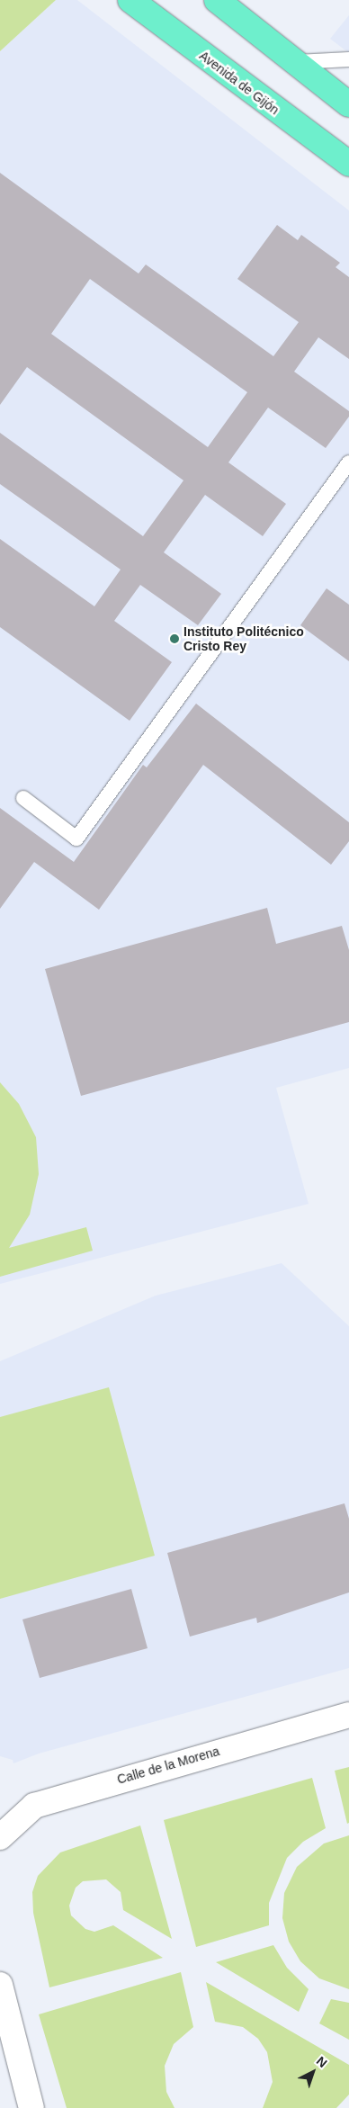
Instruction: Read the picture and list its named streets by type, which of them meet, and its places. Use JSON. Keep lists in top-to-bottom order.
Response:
{
  "streets": {
    "highway": ["Avenida de Gijón"],
    "street": ["Calle de la Morena"]
  },
  "places": ["Instituto Politécnico Cristo Rey"],
  "north": "top right"
}
